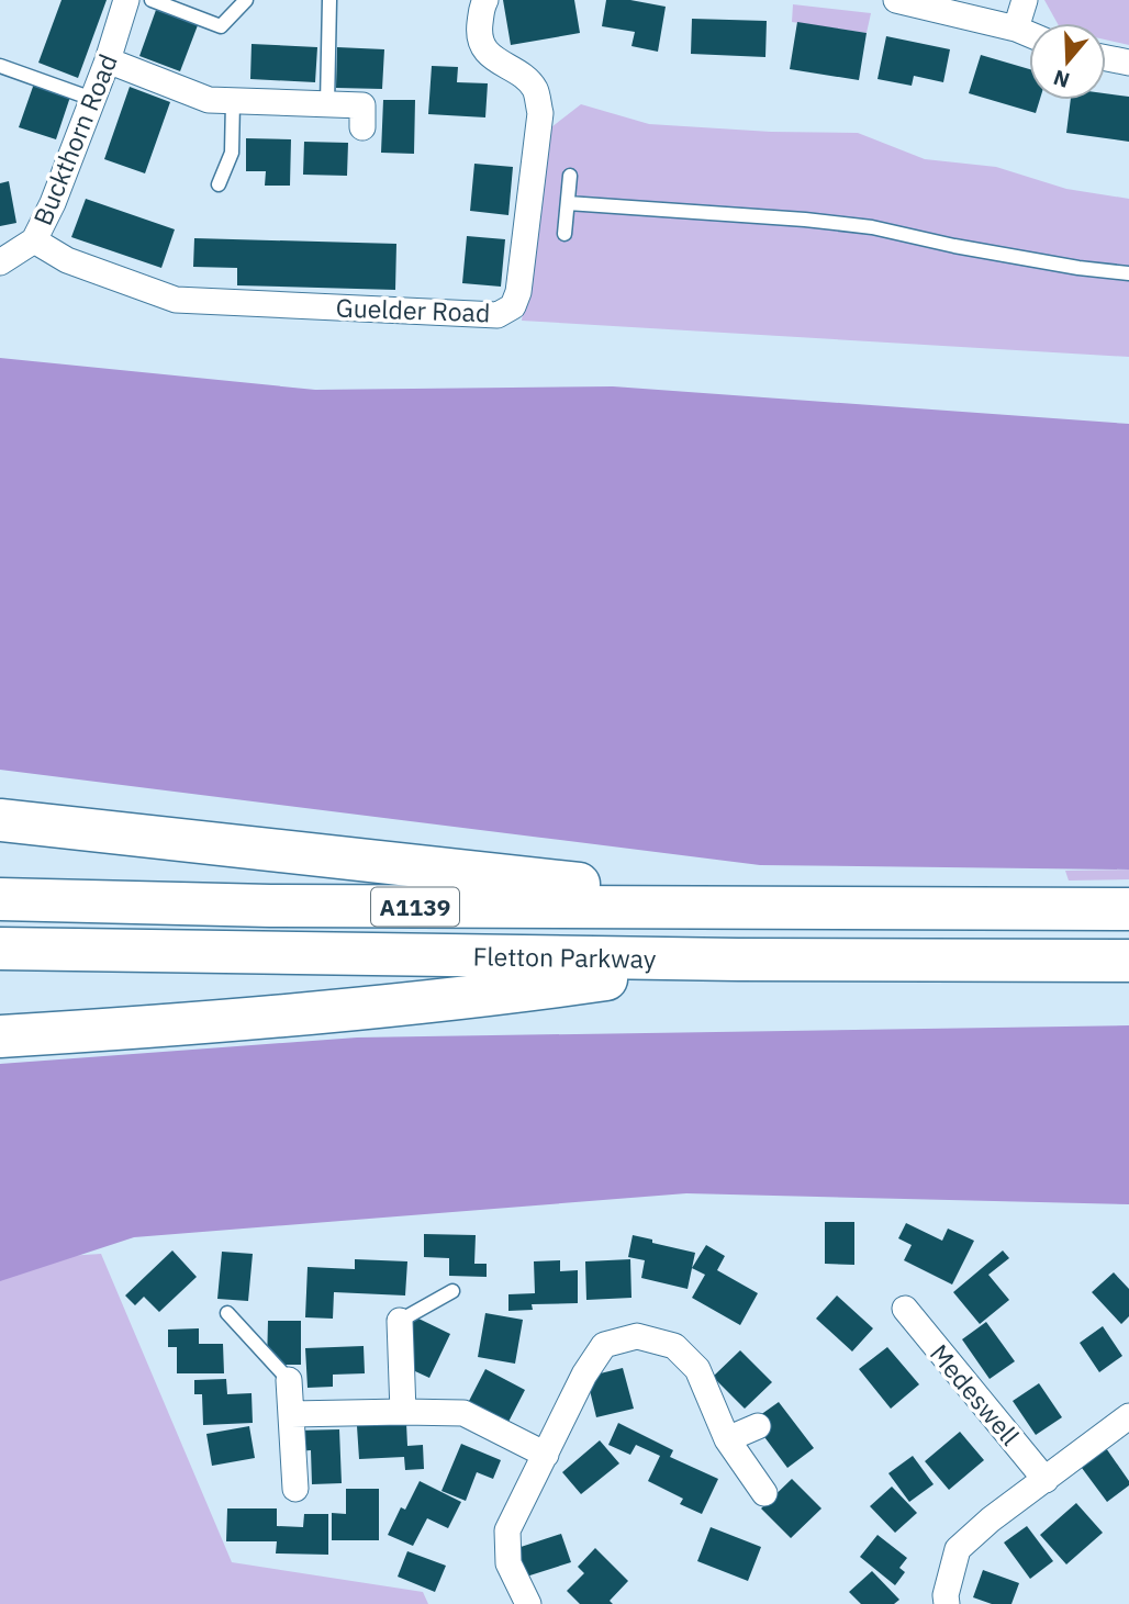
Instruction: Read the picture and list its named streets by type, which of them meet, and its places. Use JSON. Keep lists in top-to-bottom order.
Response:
{
  "streets": {
    "highway": ["A1139", "Fletton Parkway"],
    "street": ["Buckthorn Road", "Guelder Road", "Medeswell"]
  },
  "crossings": [
    ["Buckthorn Road", "Guelder Road"]
  ],
  "north": "bottom"
}
